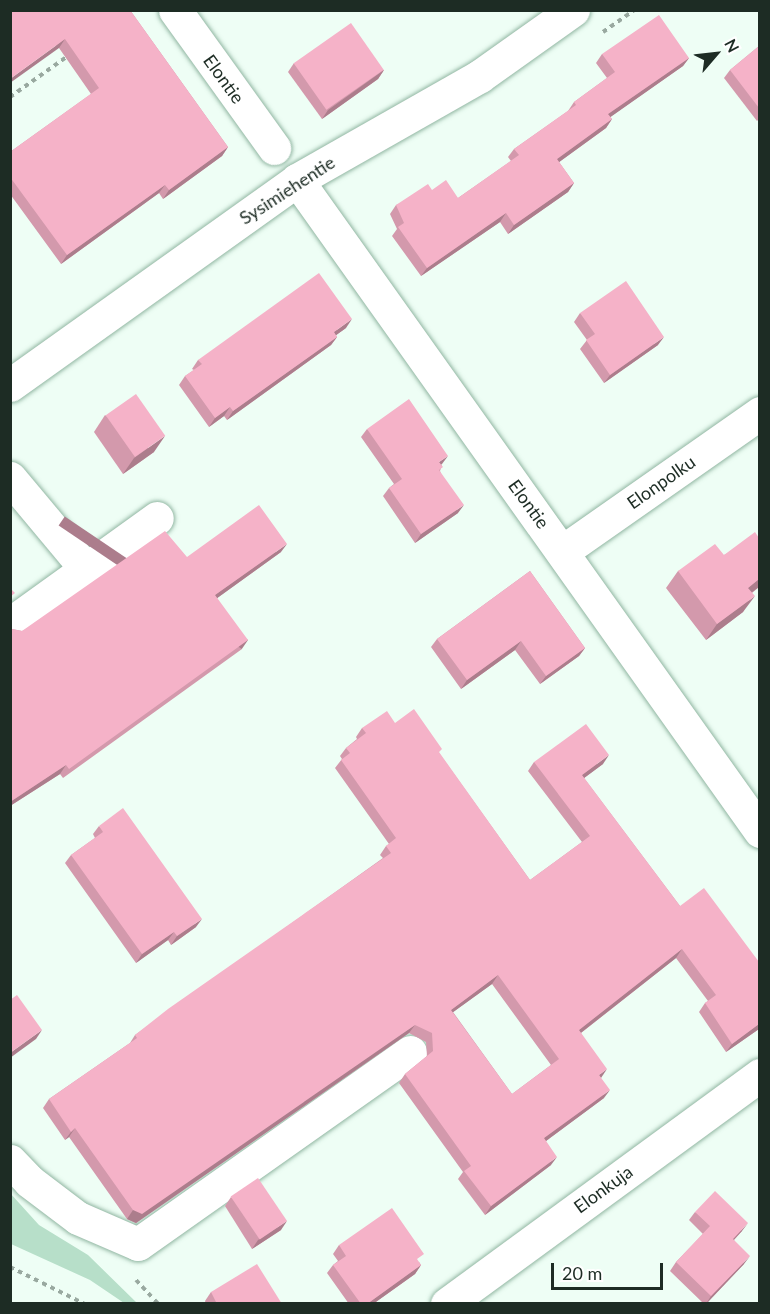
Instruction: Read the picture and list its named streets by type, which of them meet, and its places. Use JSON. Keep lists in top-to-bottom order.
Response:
{
  "streets": {
    "street": [
      "Elontie",
      "Sysimiehentie",
      "Elonpolku",
      "Elonkuja"
    ]
  },
  "crossings": [
    ["Elontie", "Sysimiehentie"],
    ["Elontie", "Elonpolku"]
  ],
  "scale_bar": "20 m",
  "north": "top right"
}
